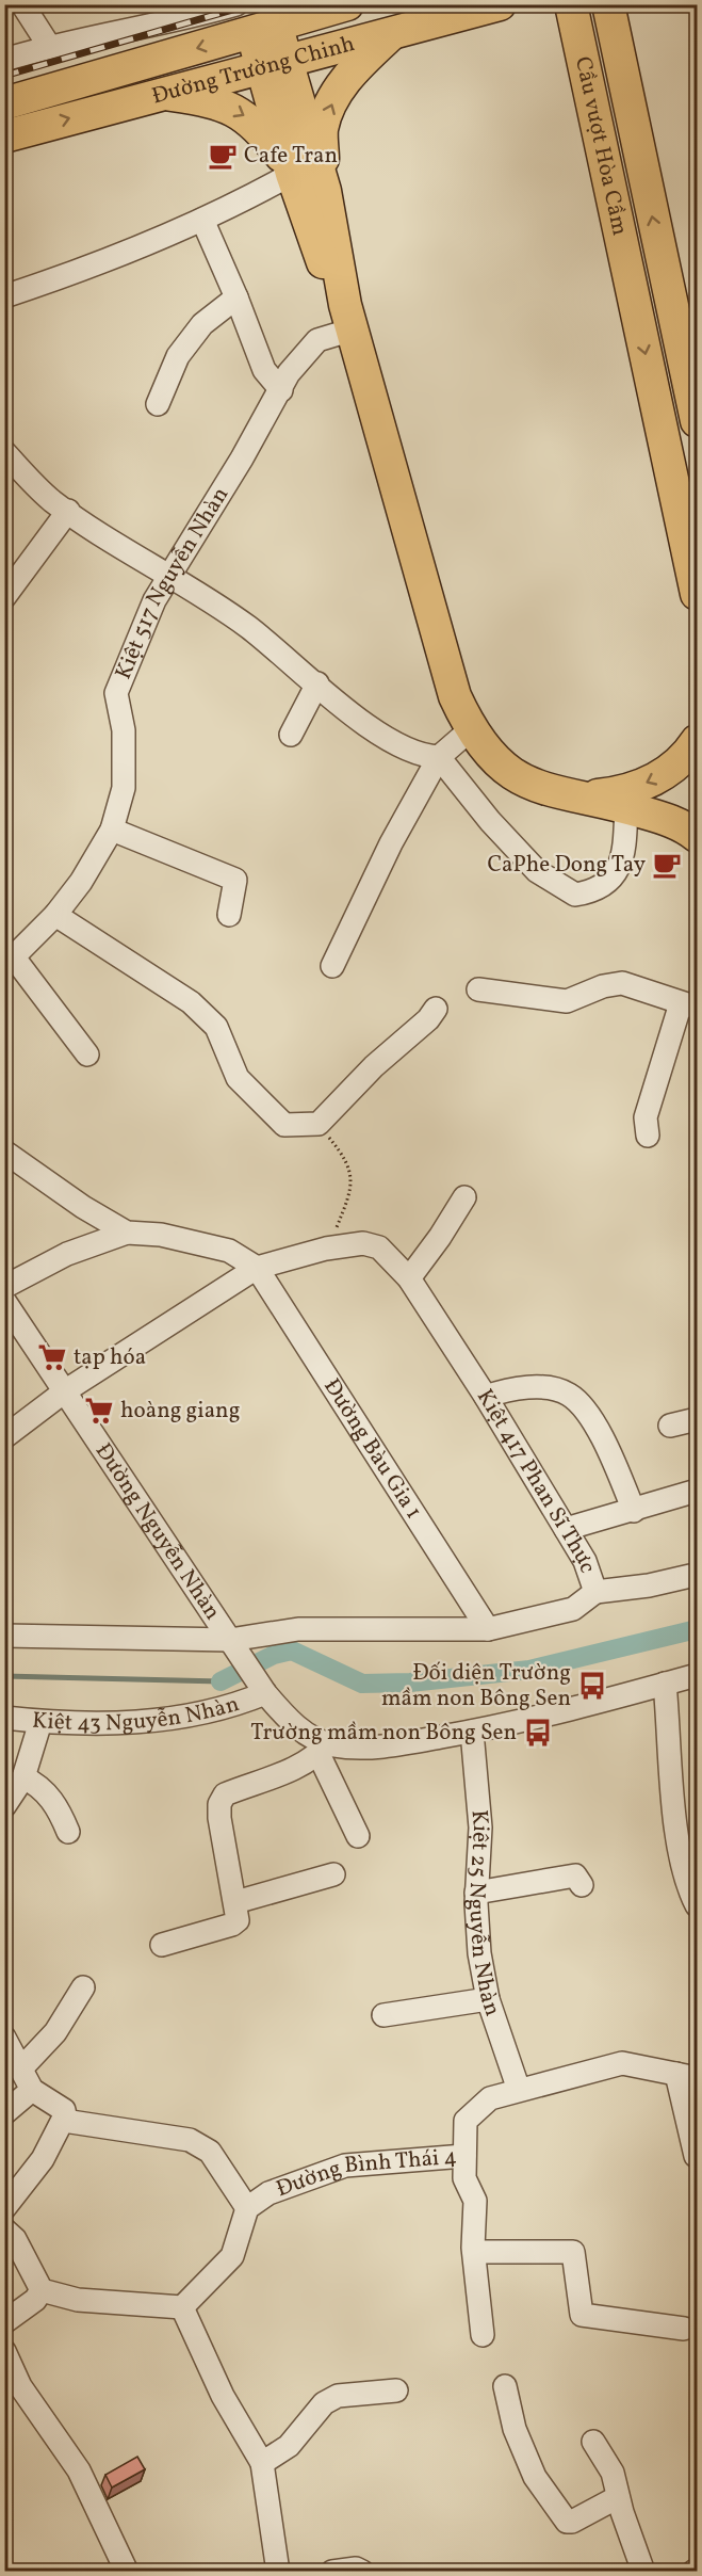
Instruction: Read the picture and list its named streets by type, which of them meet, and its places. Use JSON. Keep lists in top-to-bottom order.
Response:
{
  "streets": {
    "highway": ["Đường Trường Chinh", "Cầu vượt Hòa Cầm"],
    "street": [
      "Kiệt 517 Nguyễn Nhàn",
      "Đường Bàu Gia 1",
      "Kiệt 417 Phan Sĩ Thực",
      "Đường Nguyễn Nhàn",
      "Kiệt 43 Nguyễn Nhàn",
      "Kiệt 25 Nguyễn Nhàn",
      "Đường Bình Thái 4"
    ]
  },
  "crossings": [
    ["Đường Bàu Gia 1", "Kiệt 417 Phan Sĩ Thực"],
    ["Kiệt 417 Phan Sĩ Thực", "Đường Nguyễn Nhàn"],
    ["Đường Nguyễn Nhàn", "Kiệt 43 Nguyễn Nhàn"],
    ["Đường Nguyễn Nhàn", "Kiệt 25 Nguyễn Nhàn"]
  ],
  "places": {
    "cafe": ["Cafe Tran", "CaPhe Dong Tay"],
    "supermarket": ["tạp hóa", "hoàng giang"],
    "bus stop": ["Đối diện Trường mầm non Bông Sen", "Trường mầm non Bông Sen"]
  }
}
